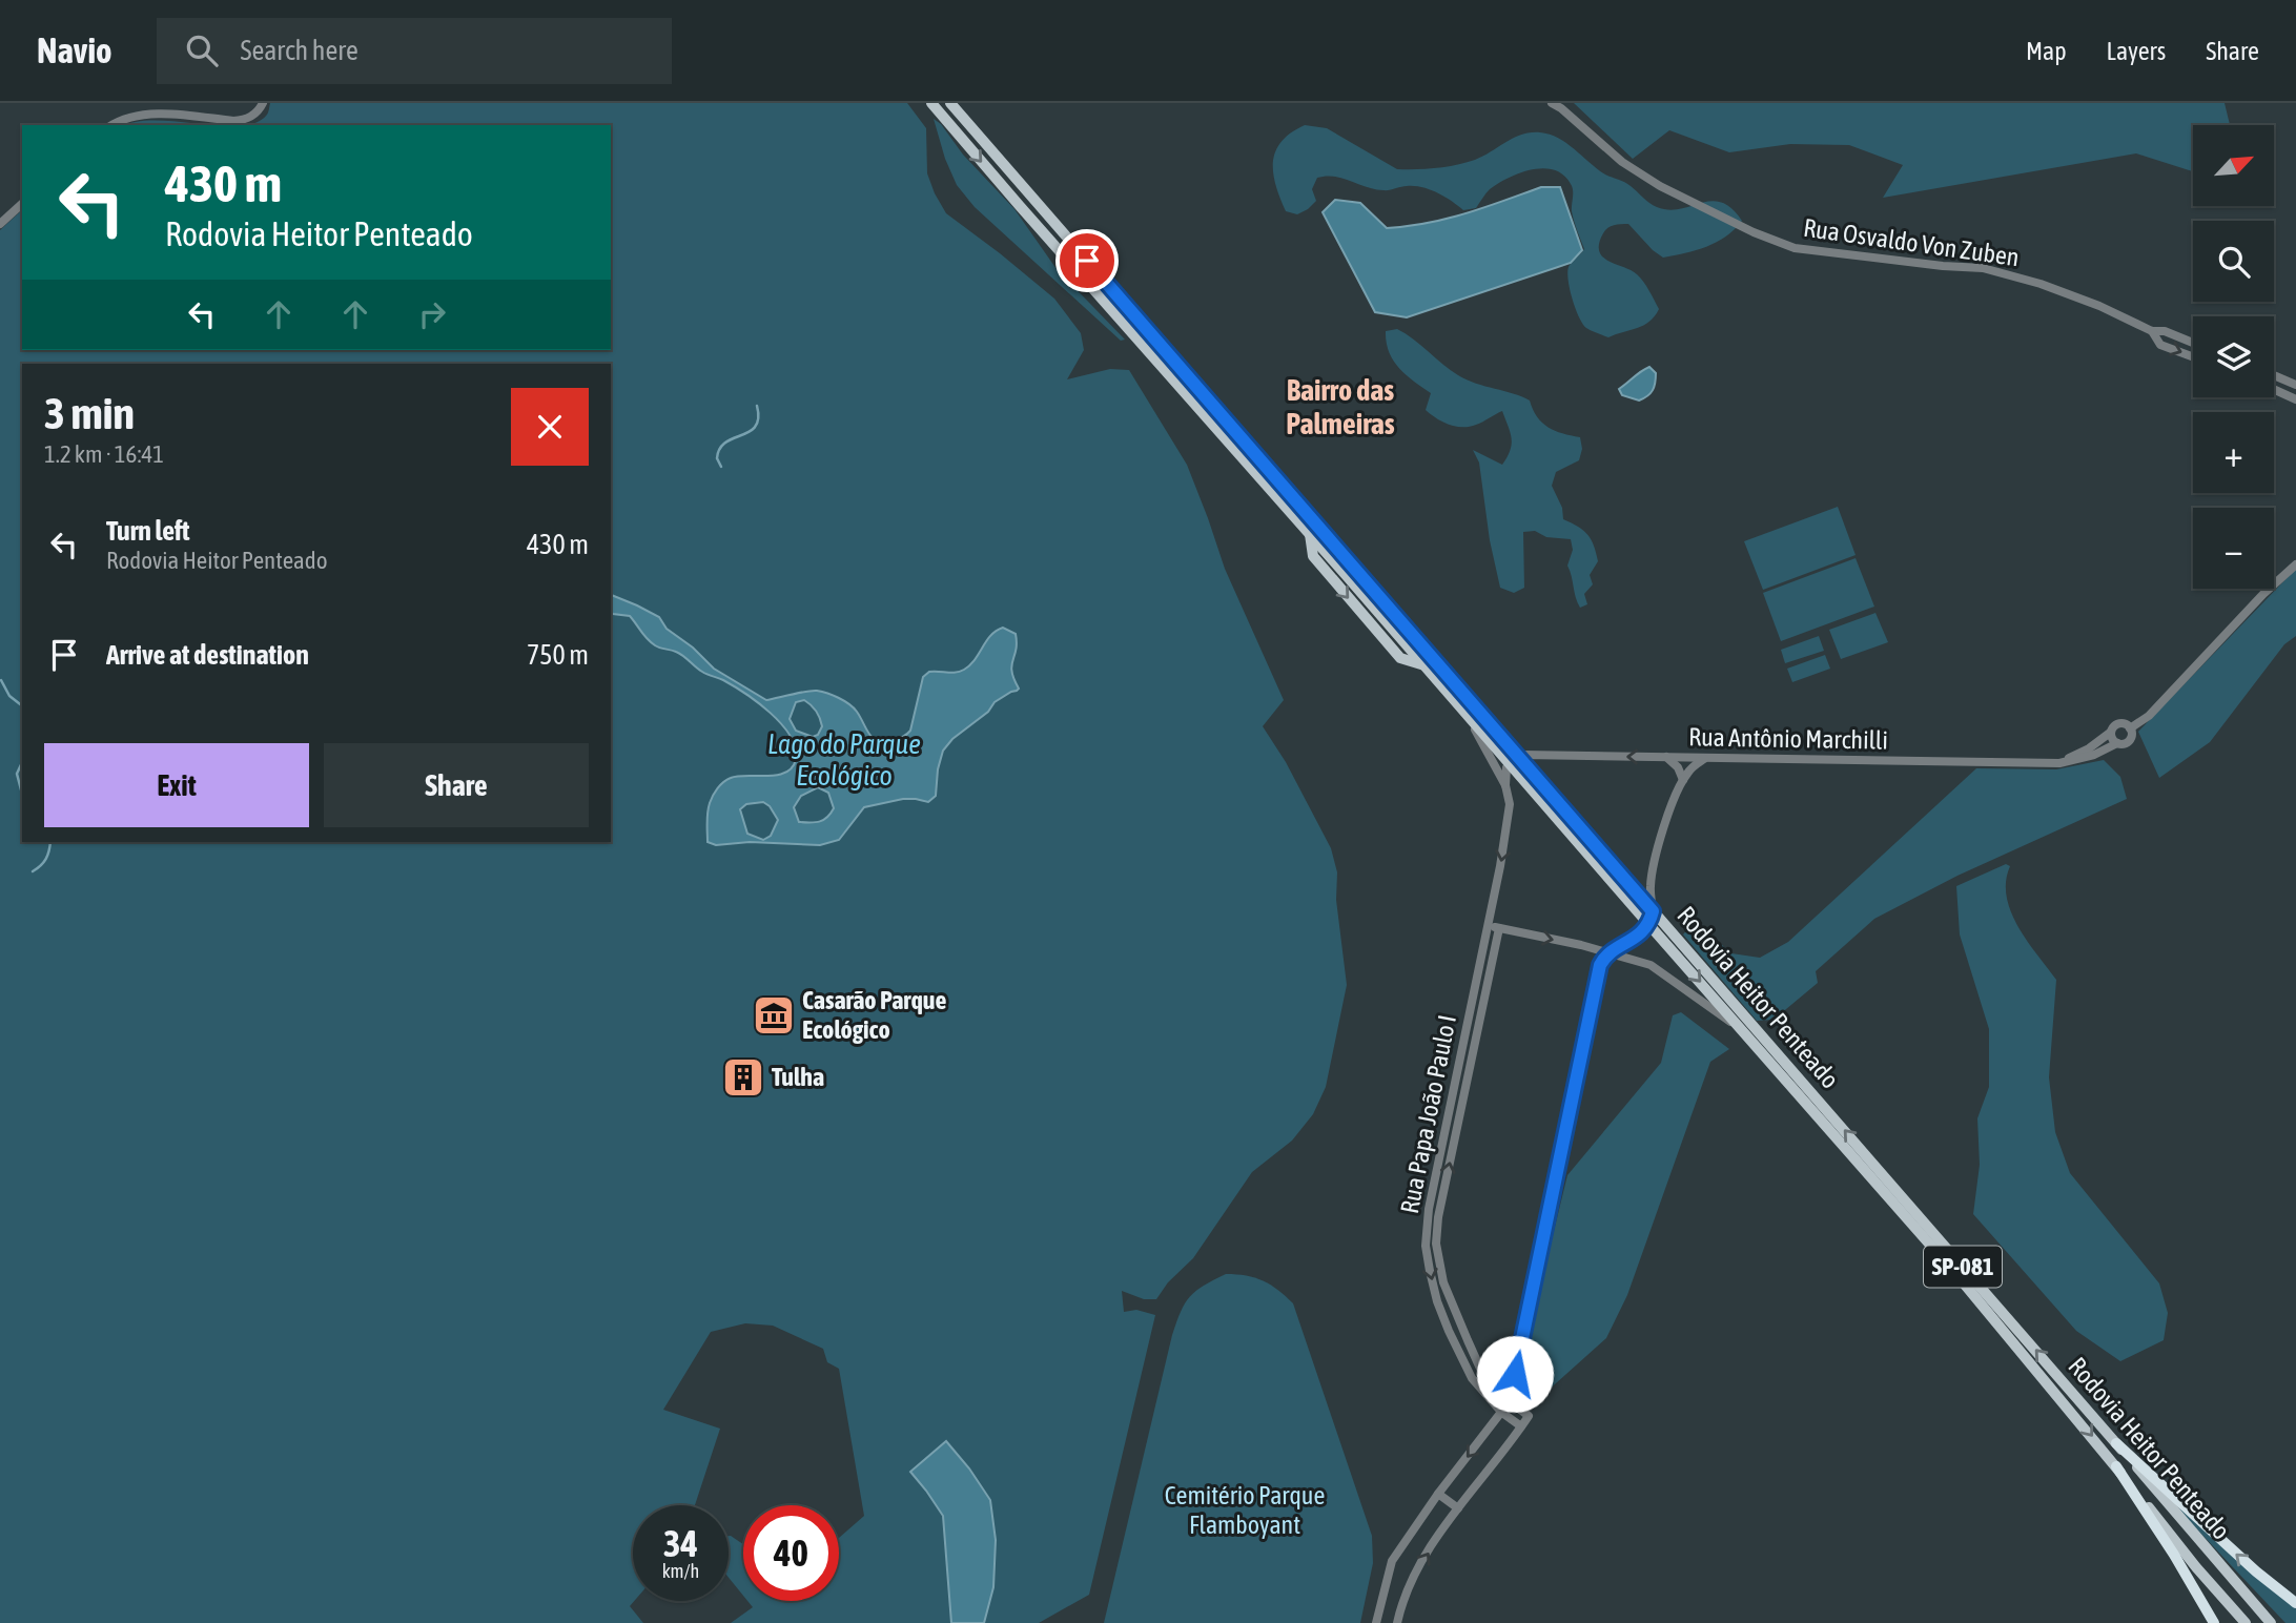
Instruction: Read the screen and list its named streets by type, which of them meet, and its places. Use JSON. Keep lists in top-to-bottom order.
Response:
{
  "streets": {
    "main road": ["Rodovia Heitor Penteado", "SP-081"],
    "street": ["Rua Osvaldo Von Zuben", "Rua Antônio Marchilli", "Rua Papa João Paulo I"]
  },
  "crossings": [
    ["Rua Antônio Marchilli", "Rodovia Heitor Penteado"],
    ["Rua Antônio Marchilli", "Rua Papa João Paulo I"],
    ["Rodovia Heitor Penteado", "Rua Papa João Paulo I"]
  ],
  "districts": ["Bairro das Palmeiras"],
  "water": ["Lago do Parque Ecológico"],
  "parks": ["Cemitério Parque Flamboyant"],
  "places": {
    "museum": ["Casarão Parque Ecológico"],
    "building": ["Tulha"]
  },
  "north": "top right",
  "page": {
    "header": "Navio",
    "search": "Search here",
    "nav": ["Map", "Layers", "Share"],
    "map_buttons": ["+", "−"],
    "turn": ["430 m", "Rodovia Heitor Penteado"],
    "heading": ["3 min", "1.2 km · 16:41"],
    "list": [
      {
        "name": "Turn left",
        "note": "Rodovia Heitor Penteado",
        "value": "430 m"
      },
      {
        "name": "Arrive at destination",
        "value": "750 m"
      }
    ],
    "buttons": ["Exit", "Share"],
    "speed": "34 km/h",
    "limit": "40"
  }
}
